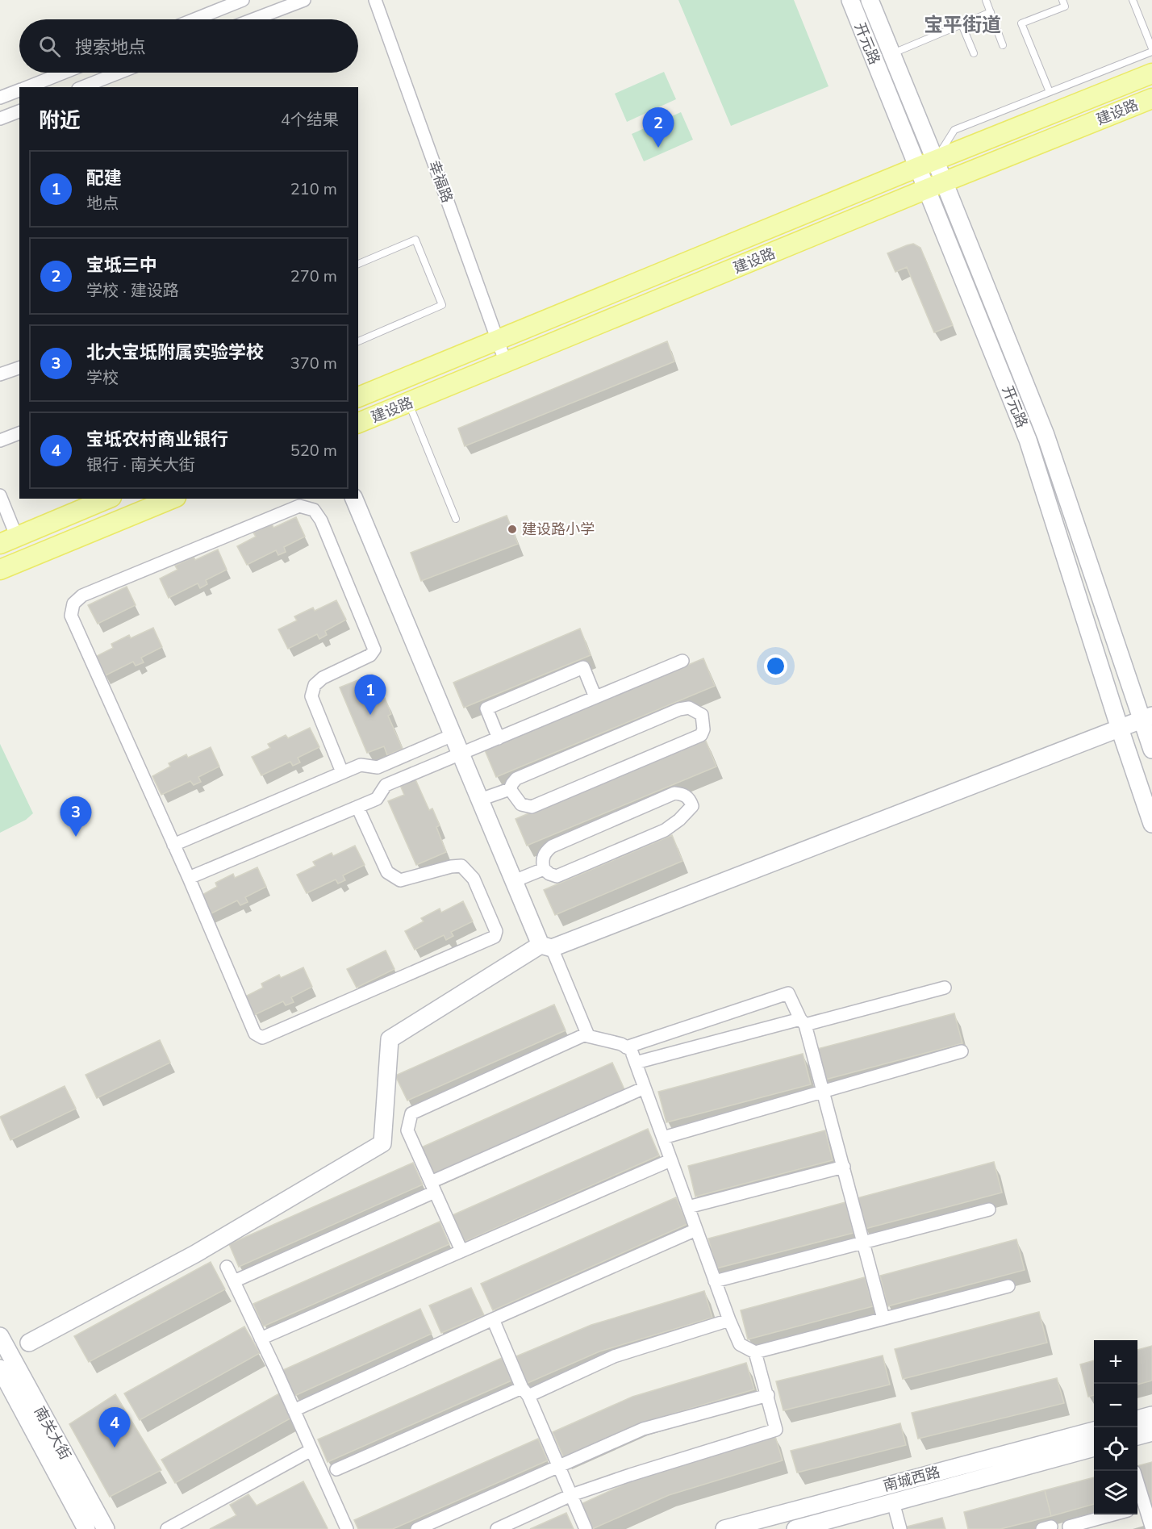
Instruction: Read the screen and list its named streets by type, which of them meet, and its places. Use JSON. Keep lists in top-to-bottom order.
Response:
{
  "streets": {
    "main road": [
      "开元路",
      "建设路",
      "南关大街",
      "南城西路"
    ],
    "street": ["幸福路"]
  },
  "crossings": [
    ["开元路", "建设路"],
    ["建设路", "幸福路"]
  ],
  "districts": ["宝平街道"],
  "places": ["建设路小学"],
  "page": {
    "search": "搜索地点",
    "heading": ["附近", "4个结果"],
    "pins": [
      "2",
      "1",
      "3",
      "4"
    ],
    "list": [
      {
        "mark": "1",
        "name": "配建",
        "note": "地点",
        "value": "210 m"
      },
      {
        "mark": "2",
        "name": "宝坻三中",
        "note": "学校 · 建设路",
        "value": "270 m"
      },
      {
        "mark": "3",
        "name": "北大宝坻附属实验学校",
        "note": "学校",
        "value": "370 m"
      },
      {
        "mark": "4",
        "name": "宝坻农村商业银行",
        "note": "银行 · 南关大街",
        "value": "520 m"
      }
    ],
    "map_buttons": ["+", "−"]
  }
}
